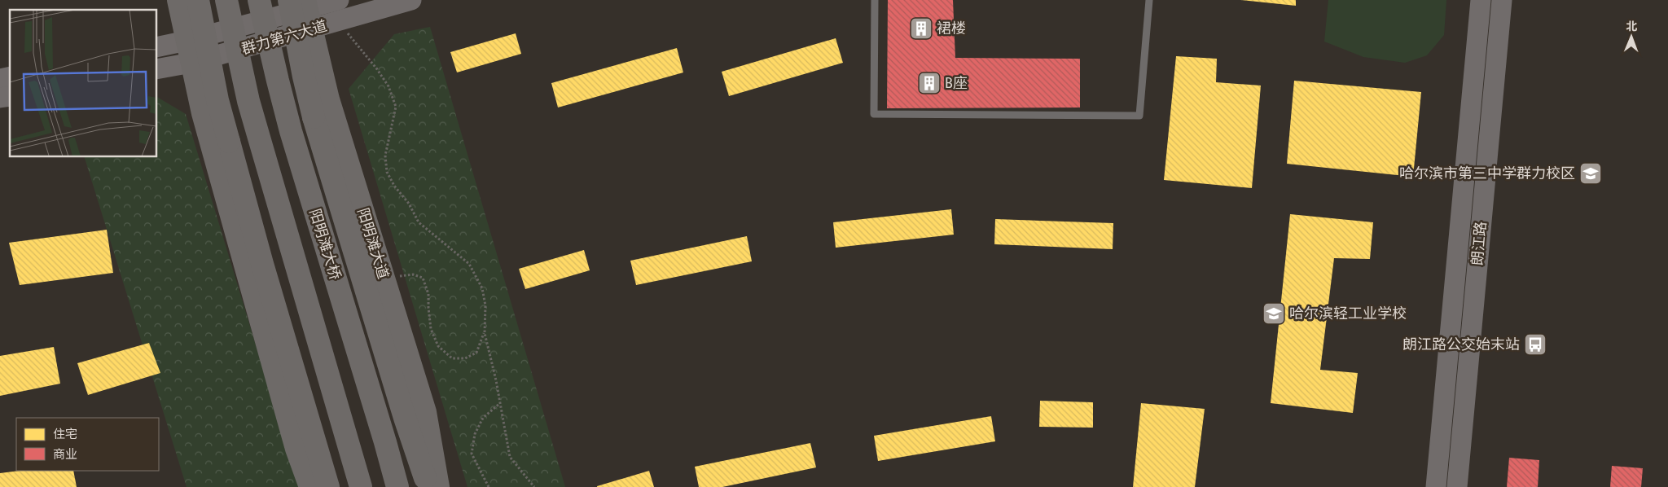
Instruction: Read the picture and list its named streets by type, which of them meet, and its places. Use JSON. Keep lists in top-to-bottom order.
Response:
{
  "streets": {
    "highway": ["阳明滩大道", "阳明滩大桥"],
    "main road": ["群力第六大道", "朗江路"]
  },
  "crossings": [
    ["群力第六大道", "阳明滩大道"]
  ],
  "places": {
    "building": ["裙楼", "B座"],
    "school or university": ["哈尔滨市第三中学群力校区", "哈尔滨轻工业学校"],
    "bus stop": ["朗江路公交始末站"]
  },
  "legend": ["住宅", "商业"],
  "north": "top"
}
